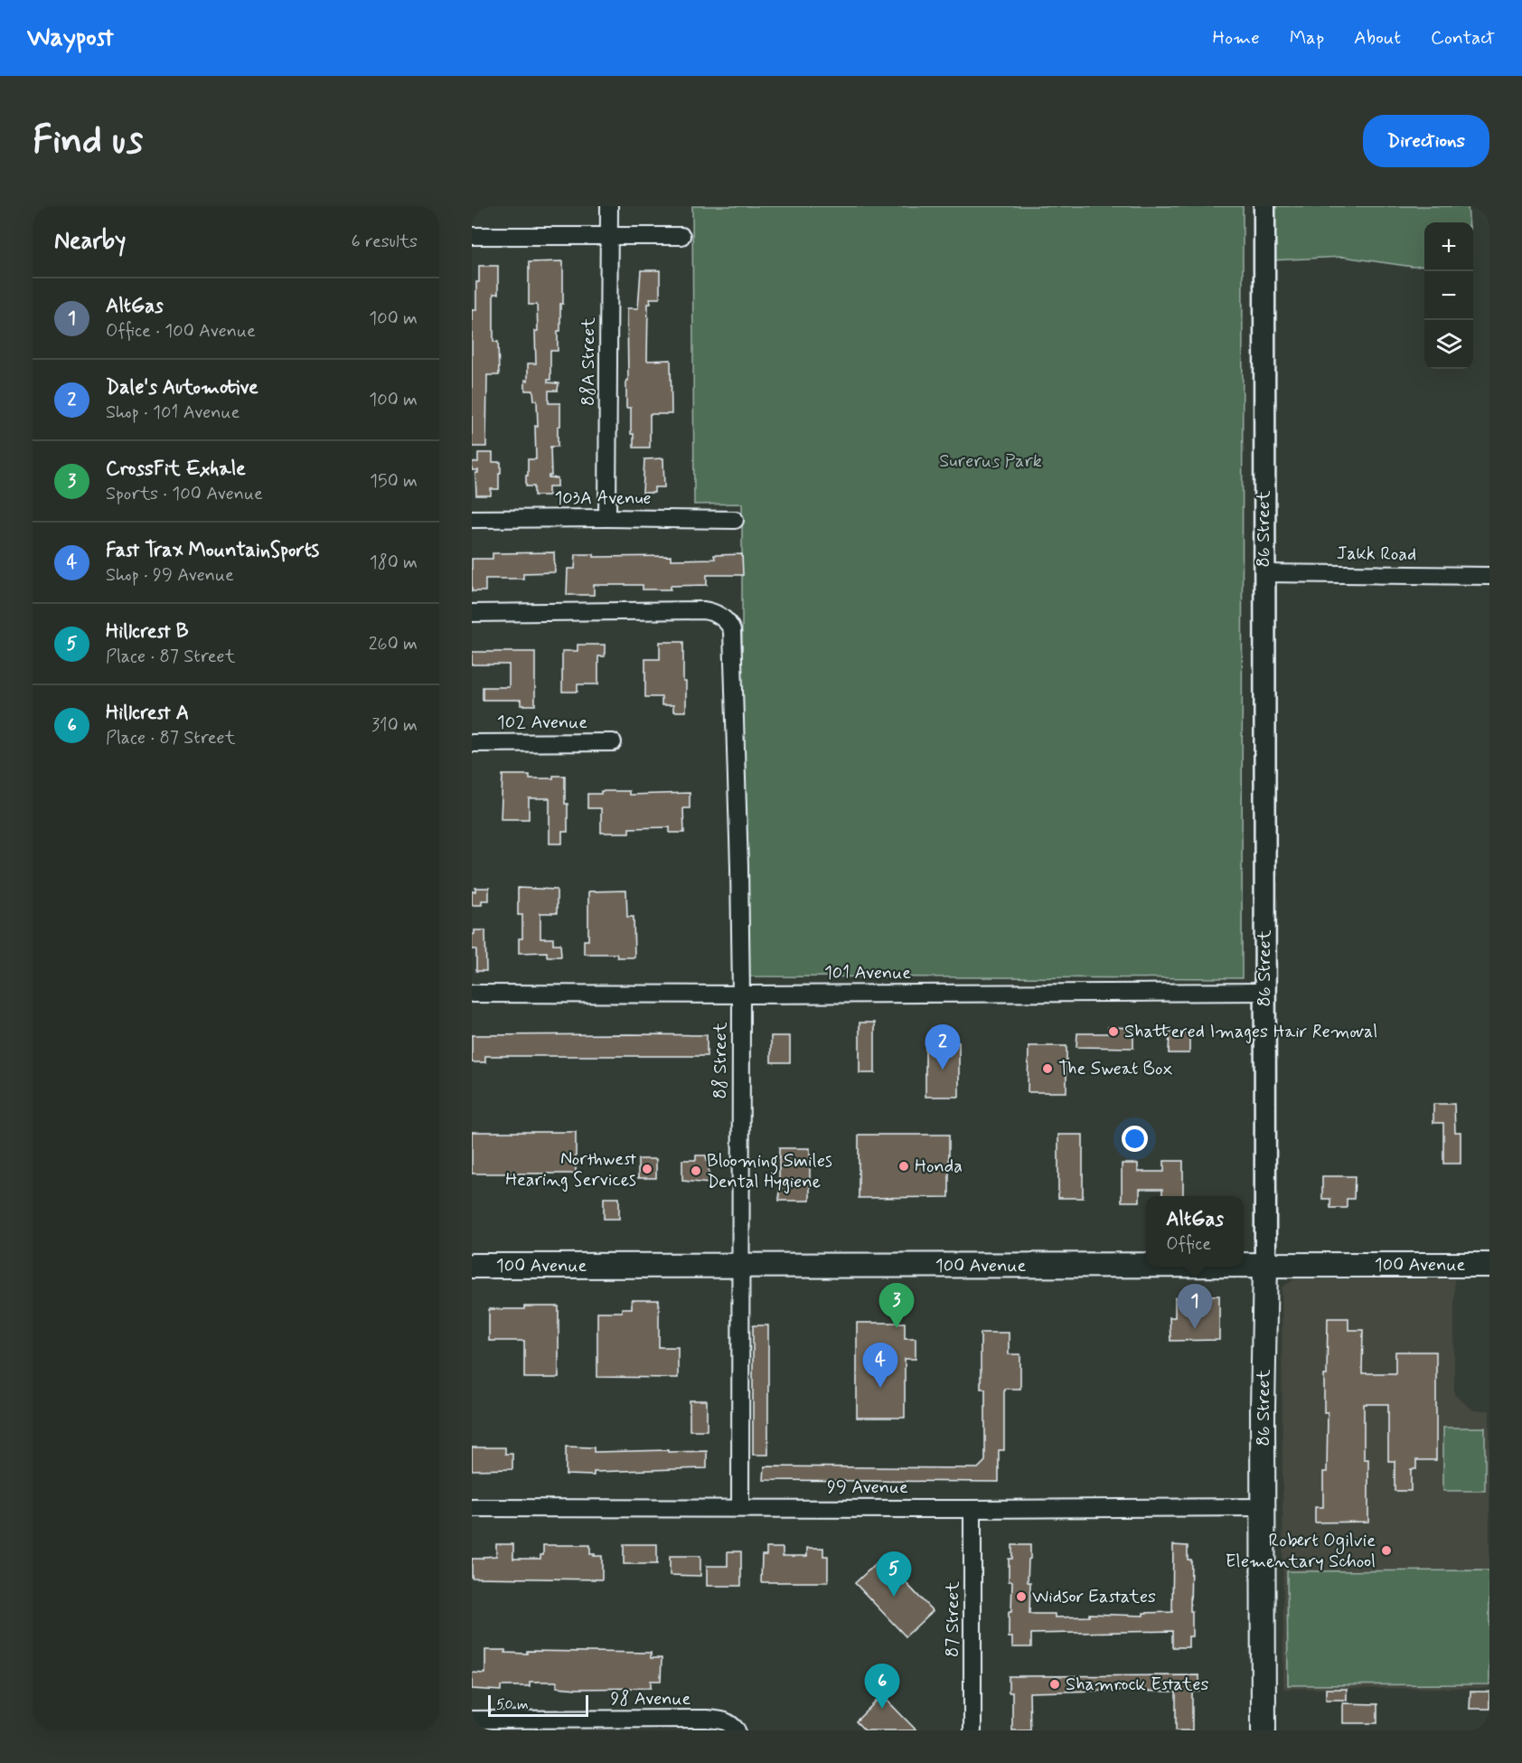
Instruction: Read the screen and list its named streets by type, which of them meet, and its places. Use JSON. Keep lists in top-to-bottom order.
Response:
{
  "streets": {
    "main road": ["86 Street", "100 Avenue"],
    "street": [
      "88A Street",
      "103A Avenue",
      "Jakk Road",
      "102 Avenue",
      "101 Avenue",
      "88 Street",
      "99 Avenue",
      "87 Street",
      "98 Avenue"
    ]
  },
  "crossings": [
    ["88A Street", "103A Avenue"],
    ["86 Street", "Jakk Road"],
    ["86 Street", "101 Avenue"],
    ["86 Street", "100 Avenue"],
    ["86 Street", "99 Avenue"],
    ["101 Avenue", "88 Street"],
    ["88 Street", "100 Avenue"],
    ["88 Street", "99 Avenue"],
    ["99 Avenue", "87 Street"]
  ],
  "parks": ["Surerus Park"],
  "places": [
    "Shattered Images Hair Removal",
    "The Sweat Box",
    "Honda",
    "Northwest Hearing Services",
    "Blooming Smiles Dental Hygiene",
    "Robert Ogilvie Elementary School",
    "Widsor Eastates",
    "Shamrock Estates"
  ],
  "scale_bar": "50 m",
  "page": {
    "header": "Waypost",
    "nav": [
      "Home",
      "Map",
      "About",
      "Contact"
    ],
    "buttons": "Directions",
    "title": "Find us",
    "heading": ["Nearby", "6 results"],
    "map_buttons": ["+", "−"],
    "list": [
      {
        "mark": "1",
        "name": "AltGas",
        "note": "Office · 100 Avenue",
        "value": "100 m"
      },
      {
        "mark": "2",
        "name": "Dale's Automotive",
        "note": "Shop · 101 Avenue",
        "value": "100 m"
      },
      {
        "mark": "3",
        "name": "CrossFit Exhale",
        "note": "Sports · 100 Avenue",
        "value": "150 m"
      },
      {
        "mark": "4",
        "name": "Fast Trax MountainSports",
        "note": "Shop · 99 Avenue",
        "value": "180 m"
      },
      {
        "mark": "5",
        "name": "Hillcrest B",
        "note": "Place · 87 Street",
        "value": "260 m"
      },
      {
        "mark": "6",
        "name": "Hillcrest A",
        "note": "Place · 87 Street",
        "value": "310 m"
      }
    ],
    "pins": [
      "2",
      "3",
      "1",
      "4",
      "5",
      "6"
    ],
    "popup": ["AltGas", "Office"],
    "scale": "50 m"
  }
}
